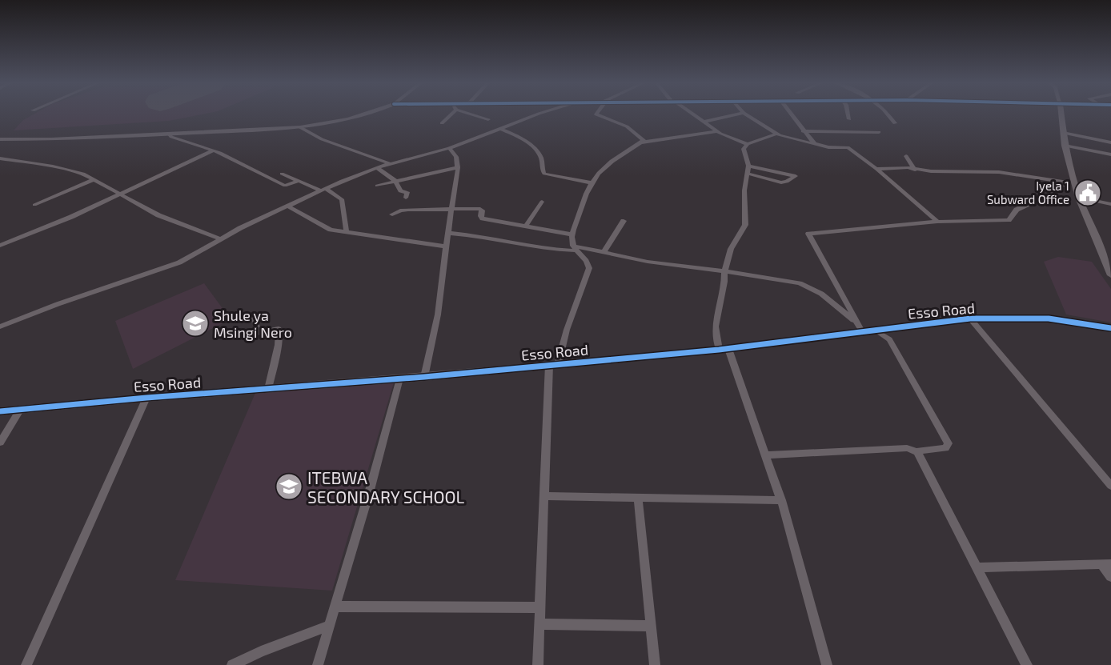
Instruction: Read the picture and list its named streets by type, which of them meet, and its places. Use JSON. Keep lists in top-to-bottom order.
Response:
{
  "streets": {
    "street": ["Esso Road"]
  },
  "places": {
    "public building": ["Iyela 1 Subward Office"],
    "school or university": ["Shule ya Msingi Nero", "ITEBWA SECONDARY SCHOOL"]
  }
}
